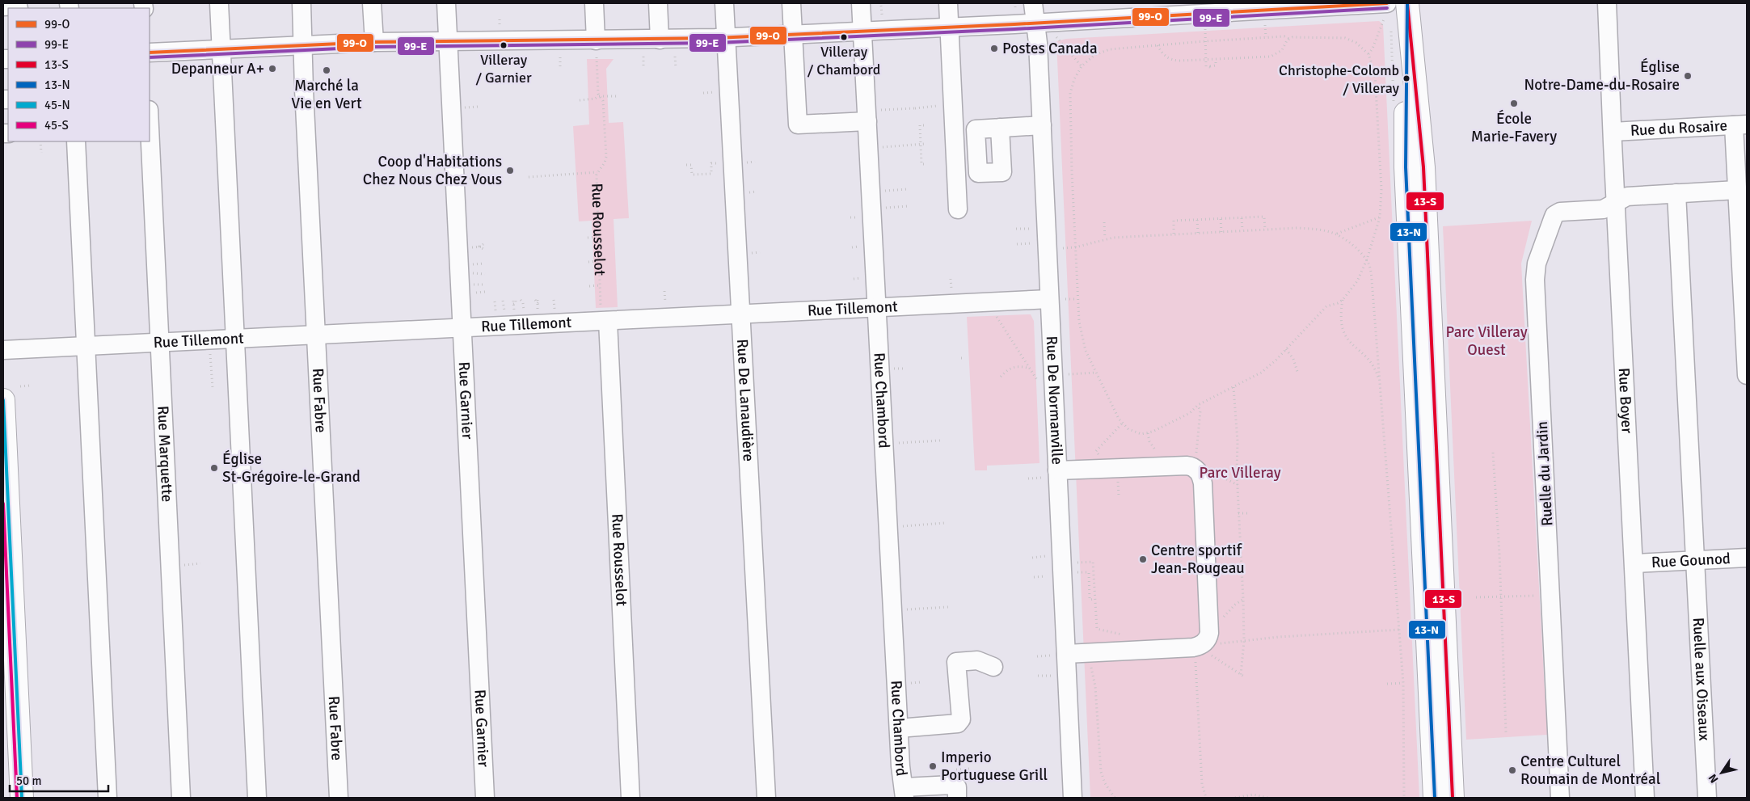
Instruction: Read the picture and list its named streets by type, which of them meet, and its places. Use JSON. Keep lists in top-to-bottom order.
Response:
{
  "streets": {
    "street": [
      "Rue du Rosaire",
      "Rue Rousselot",
      "Rue Tillemont",
      "Rue Garnier",
      "Rue De Normanville",
      "Rue Boyer",
      "Rue Fabre",
      "Rue De Lanaudière",
      "Rue Chambord",
      "Rue Marquette",
      "Ruelle du Jardin",
      "Rue Gounod",
      "Ruelle aux Oiseaux"
    ]
  },
  "crossings": [
    ["Rue du Rosaire", "Rue Boyer"],
    ["Rue Rousselot", "Rue Tillemont"],
    ["Rue Tillemont", "Rue Garnier"],
    ["Rue Tillemont", "Rue De Normanville"],
    ["Rue Tillemont", "Rue Fabre"],
    ["Rue Tillemont", "Rue De Lanaudière"],
    ["Rue Tillemont", "Rue Chambord"],
    ["Rue Tillemont", "Rue Marquette"],
    ["Rue Boyer", "Ruelle du Jardin"],
    ["Rue Boyer", "Rue Gounod"],
    ["Rue Gounod", "Ruelle aux Oiseaux"]
  ],
  "parks": ["Parc Villeray Ouest", "Parc Villeray"],
  "places": [
    "Villeray / Chambord",
    "Villeray / Garnier",
    "Postes Canada",
    "Depanneur A+",
    "Marché la Vie en Vert",
    "Église Notre-Dame-du-Rosaire",
    "Christophe-Colomb / Villeray",
    "École Marie-Favery",
    "Coop d'Habitations Chez Nous Chez Vous",
    "Église St-Grégoire-le-Grand",
    "Centre sportif Jean-Rougeau",
    "Imperio Portuguese Grill",
    "Centre Culturel Roumain de Montréal"
  ],
  "lines": [
    "transit line 99-O",
    "transit line 13-S",
    "transit line 13-N",
    "transit line 99-E",
    "transit line 45-N",
    "transit line 45-S"
  ],
  "legend": [
    "99-O",
    "99-E",
    "13-S",
    "13-N",
    "45-N",
    "45-S"
  ],
  "scale_bar": "50 m",
  "north": "bottom left"
}
